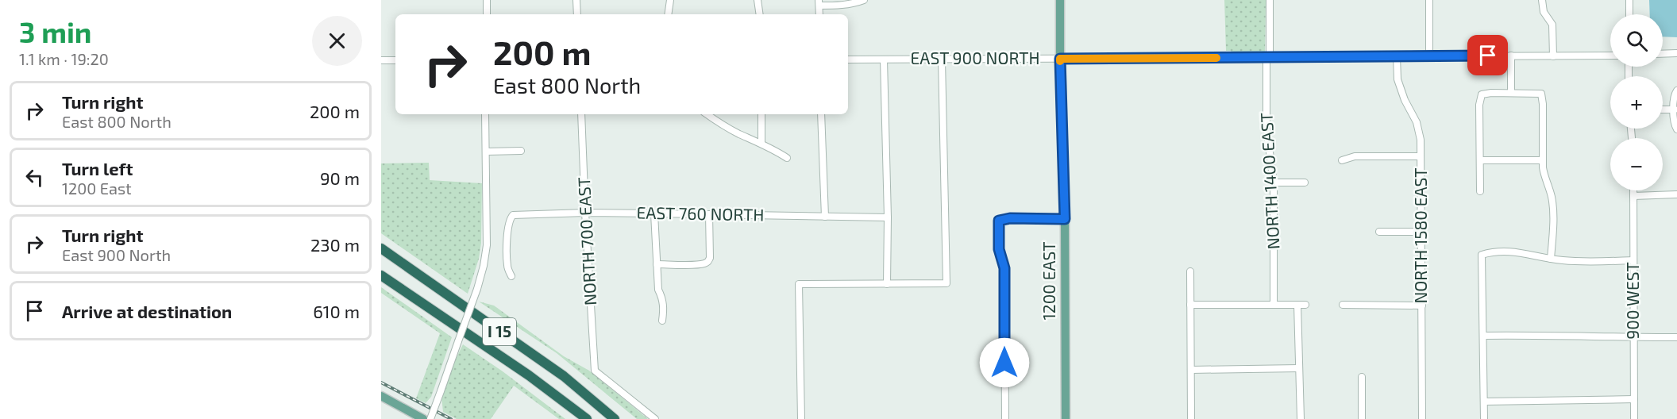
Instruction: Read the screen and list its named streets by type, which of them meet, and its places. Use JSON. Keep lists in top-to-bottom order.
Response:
{
  "streets": {
    "highway": ["I 15"],
    "main road": ["1200 EAST"],
    "street": [
      "EAST 900 NORTH",
      "NORTH 1400 EAST",
      "EAST 760 NORTH",
      "NORTH 1580 EAST",
      "NORTH 700 EAST",
      "900 WEST"
    ]
  },
  "crossings": [
    ["EAST 900 NORTH", "NORTH 1400 EAST"],
    ["EAST 900 NORTH", "NORTH 1580 EAST"],
    ["EAST 900 NORTH", "1200 EAST"],
    ["EAST 760 NORTH", "NORTH 700 EAST"]
  ],
  "page": {
    "heading": ["3 min", "1.1 km · 19:20"],
    "map_buttons": ["+", "−"],
    "turn": ["200 m", "East 800 North"],
    "list": [
      {
        "name": "Turn right",
        "note": "East 800 North",
        "value": "200 m"
      },
      {
        "name": "Turn left",
        "note": "1200 East",
        "value": "90 m"
      },
      {
        "name": "Turn right",
        "note": "East 900 North",
        "value": "230 m"
      },
      {
        "name": "Arrive at destination",
        "value": "610 m"
      }
    ]
  }
}
